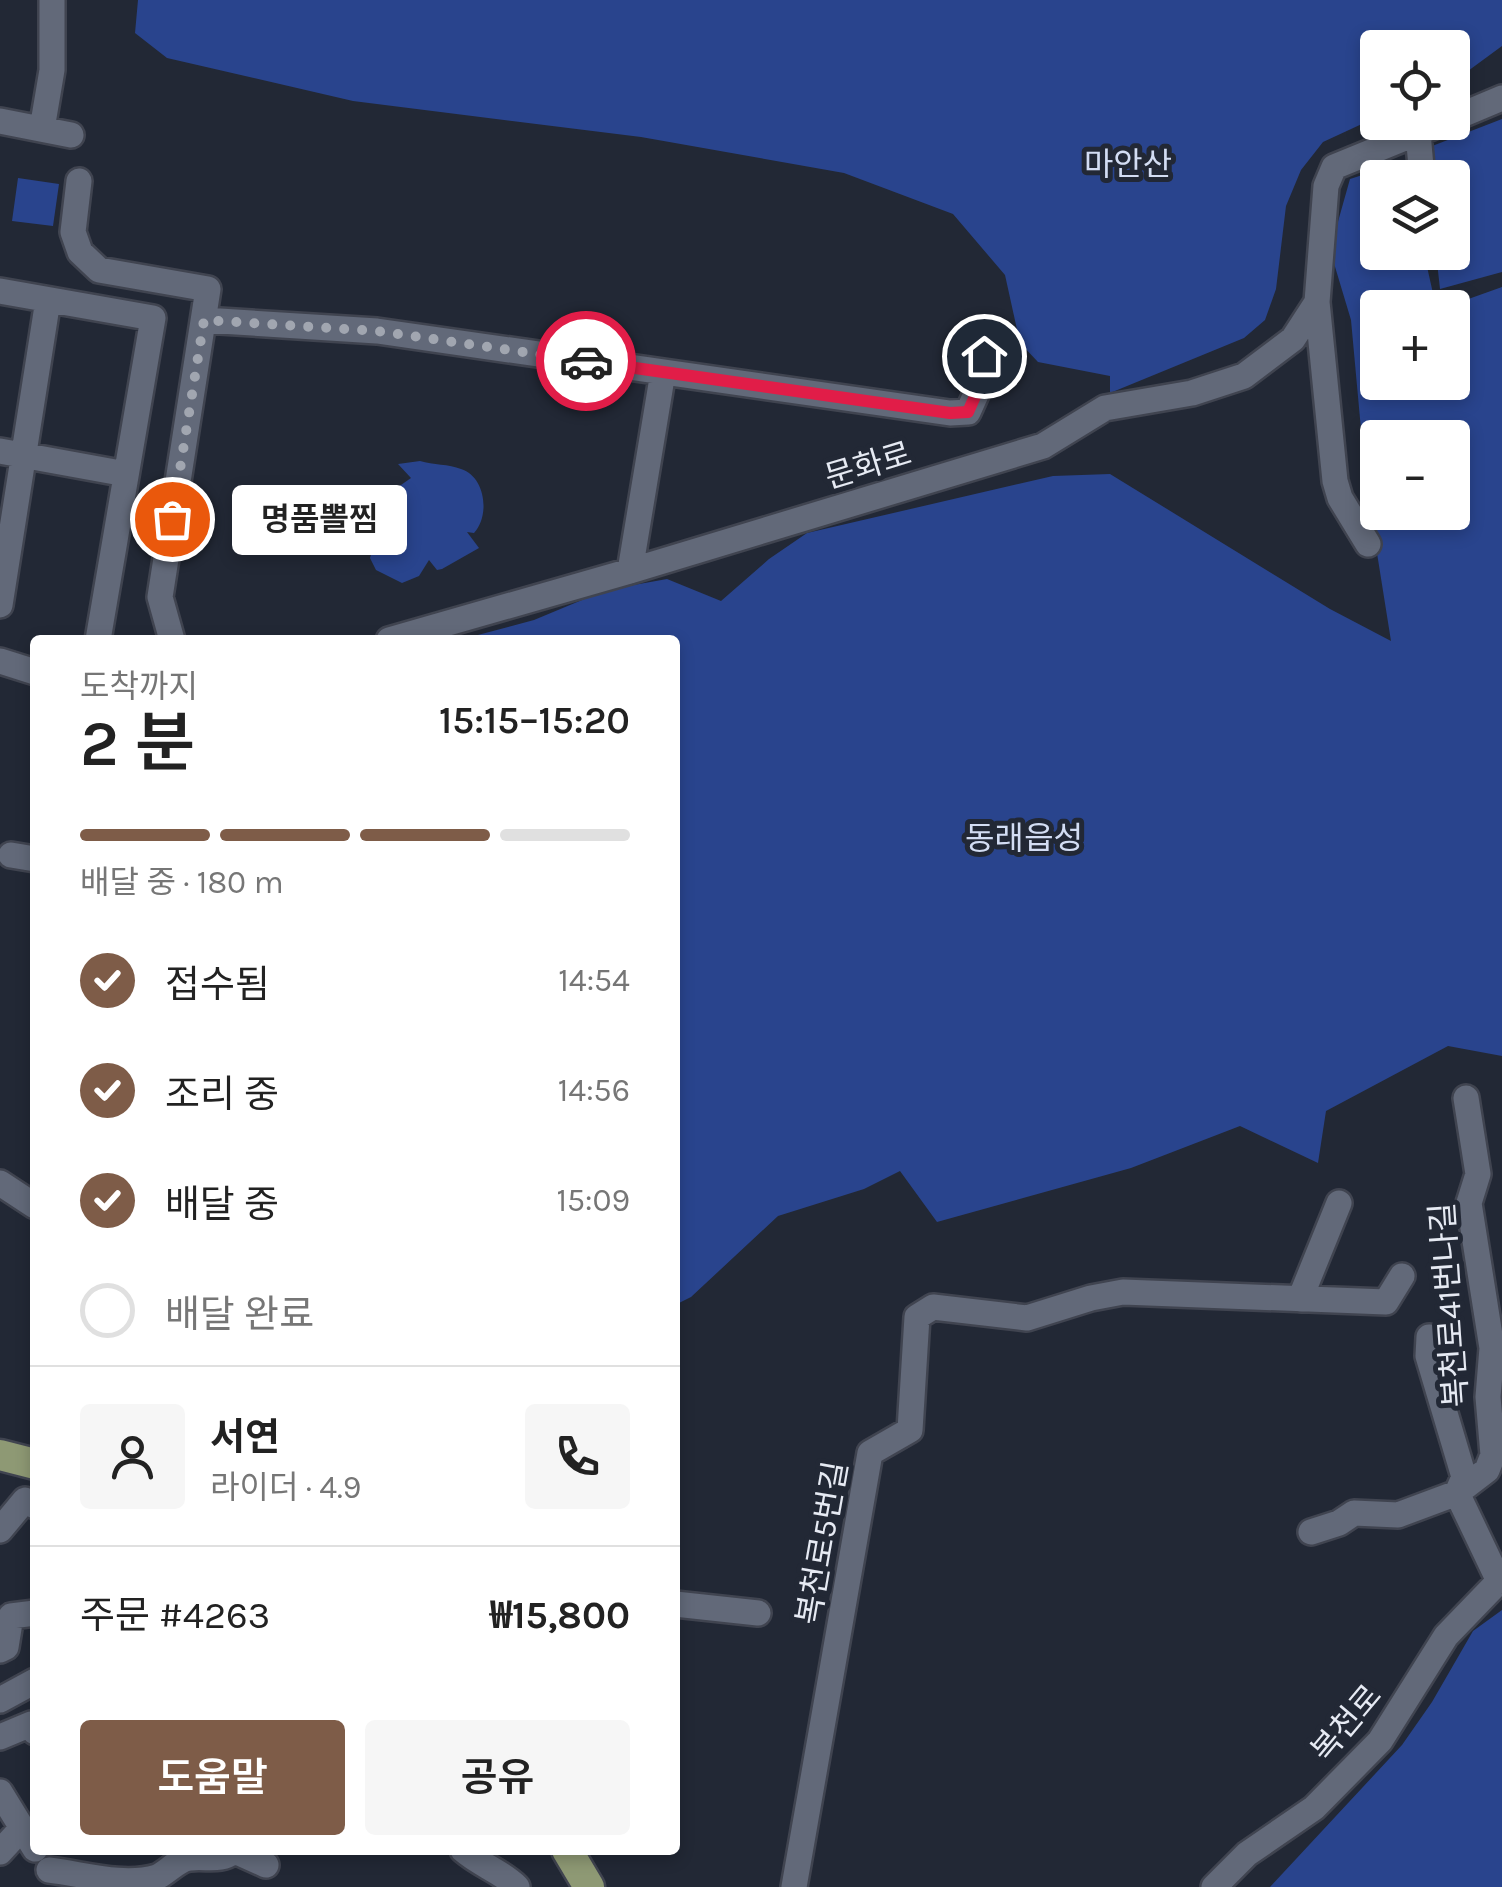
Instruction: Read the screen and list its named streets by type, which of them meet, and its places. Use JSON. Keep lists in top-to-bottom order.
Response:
{
  "streets": {
    "street": [
      "문화로",
      "복천로41번나길",
      "복천로5번길",
      "복천로"
    ]
  },
  "parks": ["마안산", "동래읍성"],
  "places": ["명품뽈찜"],
  "page": {
    "map_buttons": ["+", "−"],
    "bubble": "명품뽈찜",
    "heading": ["2 분", "도착까지", "15:15–15:20"],
    "panel": [
      "서연",
      "라이더 · 4.9",
      "주문 #4263",
      "₩15,800"
    ],
    "bar": "배달 중 · 180 m",
    "list": [
      ["접수됨", "14:54"],
      ["조리 중", "14:56"],
      ["배달 중", "15:09"],
      "배달 완료"
    ],
    "buttons": ["도움말", "공유"]
  }
}
